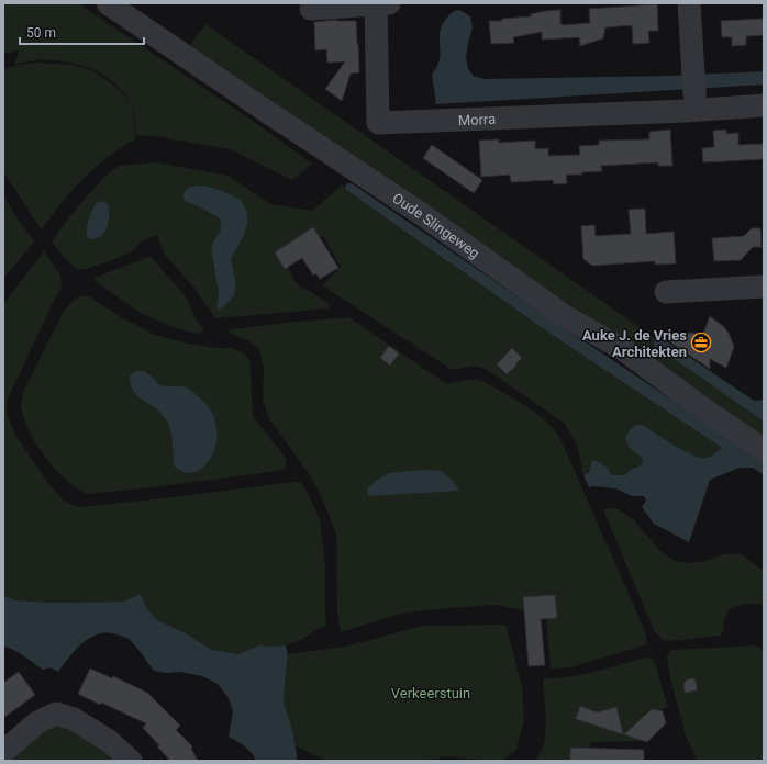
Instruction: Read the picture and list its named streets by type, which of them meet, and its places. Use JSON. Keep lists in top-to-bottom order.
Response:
{
  "streets": {
    "street": ["Morra", "Oude Slingeweg"]
  },
  "parks": ["Verkeerstuin"],
  "places": {
    "office": ["Auke J. de Vries Architekten"]
  },
  "scale_bar": "50 m"
}
